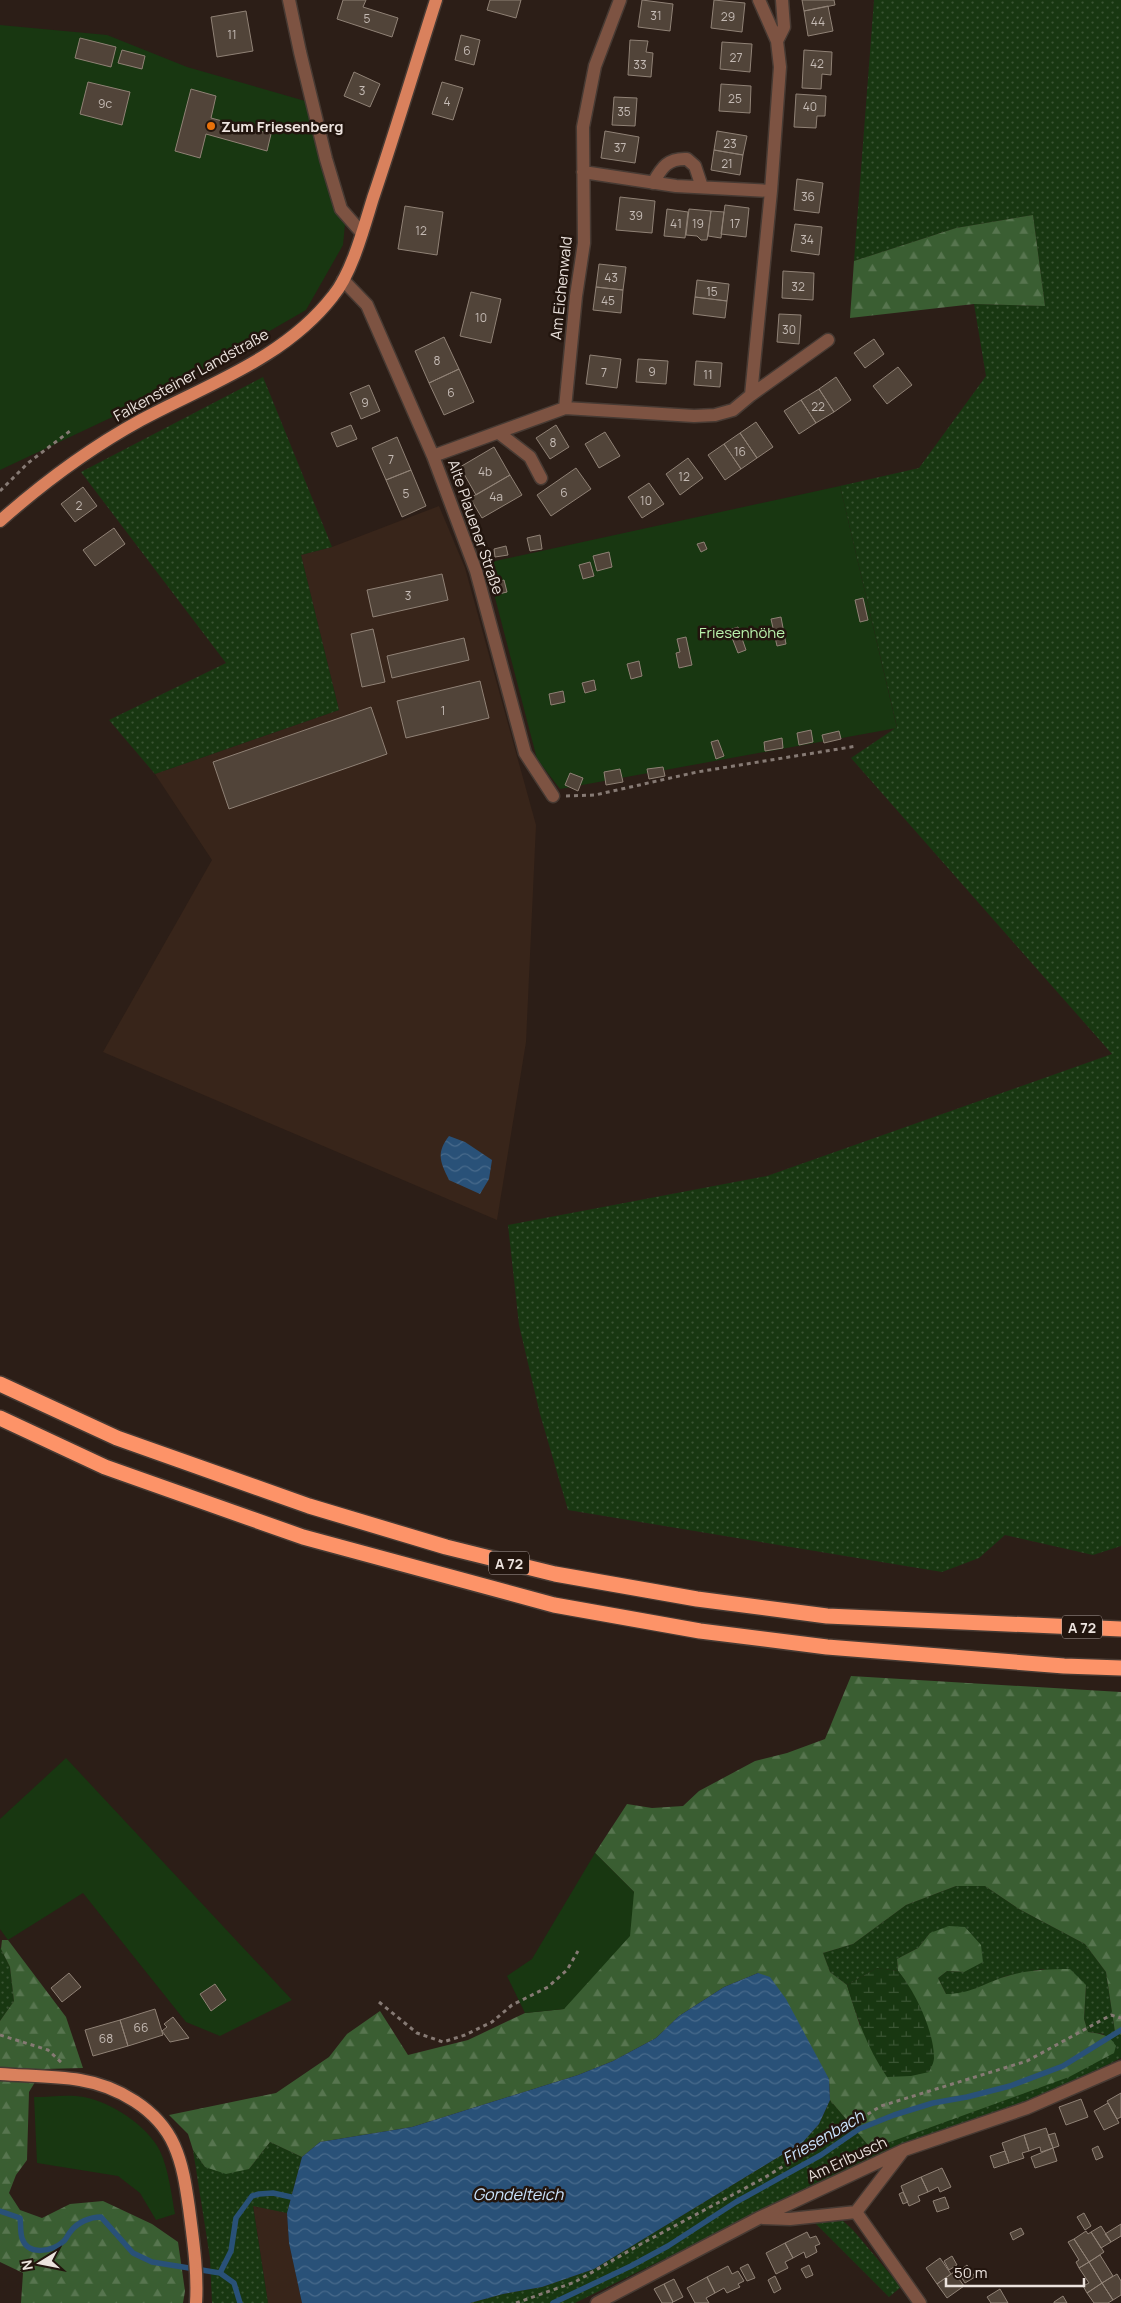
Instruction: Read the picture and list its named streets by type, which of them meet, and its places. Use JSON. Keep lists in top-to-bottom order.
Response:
{
  "streets": {
    "highway": ["A 72"],
    "main road": ["Falkensteiner Landstraße"],
    "street": ["Am Eichenwald", "Alte Plauener Straße", "Am Erlbusch"]
  },
  "crossings": [
    ["Falkensteiner Landstraße", "Alte Plauener Straße"]
  ],
  "water": ["Friesenbach", "Gondelteich"],
  "parks": ["Friesenhöhe"],
  "places": ["Zum Friesenberg"],
  "house_numbers": [
    "31",
    "29",
    "5",
    "44",
    "11",
    "6",
    "27",
    "42",
    "33",
    "3",
    "25",
    "4",
    "9c",
    "40",
    "35",
    "23",
    "37",
    "21",
    "36",
    "39",
    "41",
    "19",
    "17",
    "12",
    "34",
    "43",
    "32",
    "15",
    "45",
    "10",
    "30",
    "8",
    "9",
    "7",
    "11",
    "6",
    "9",
    "22",
    "8",
    "16",
    "7",
    "4b",
    "12",
    "6",
    "5",
    "4a",
    "10",
    "2",
    "3",
    "1",
    "66",
    "68"
  ],
  "scale_bar": "50 m",
  "north": "left"
}
